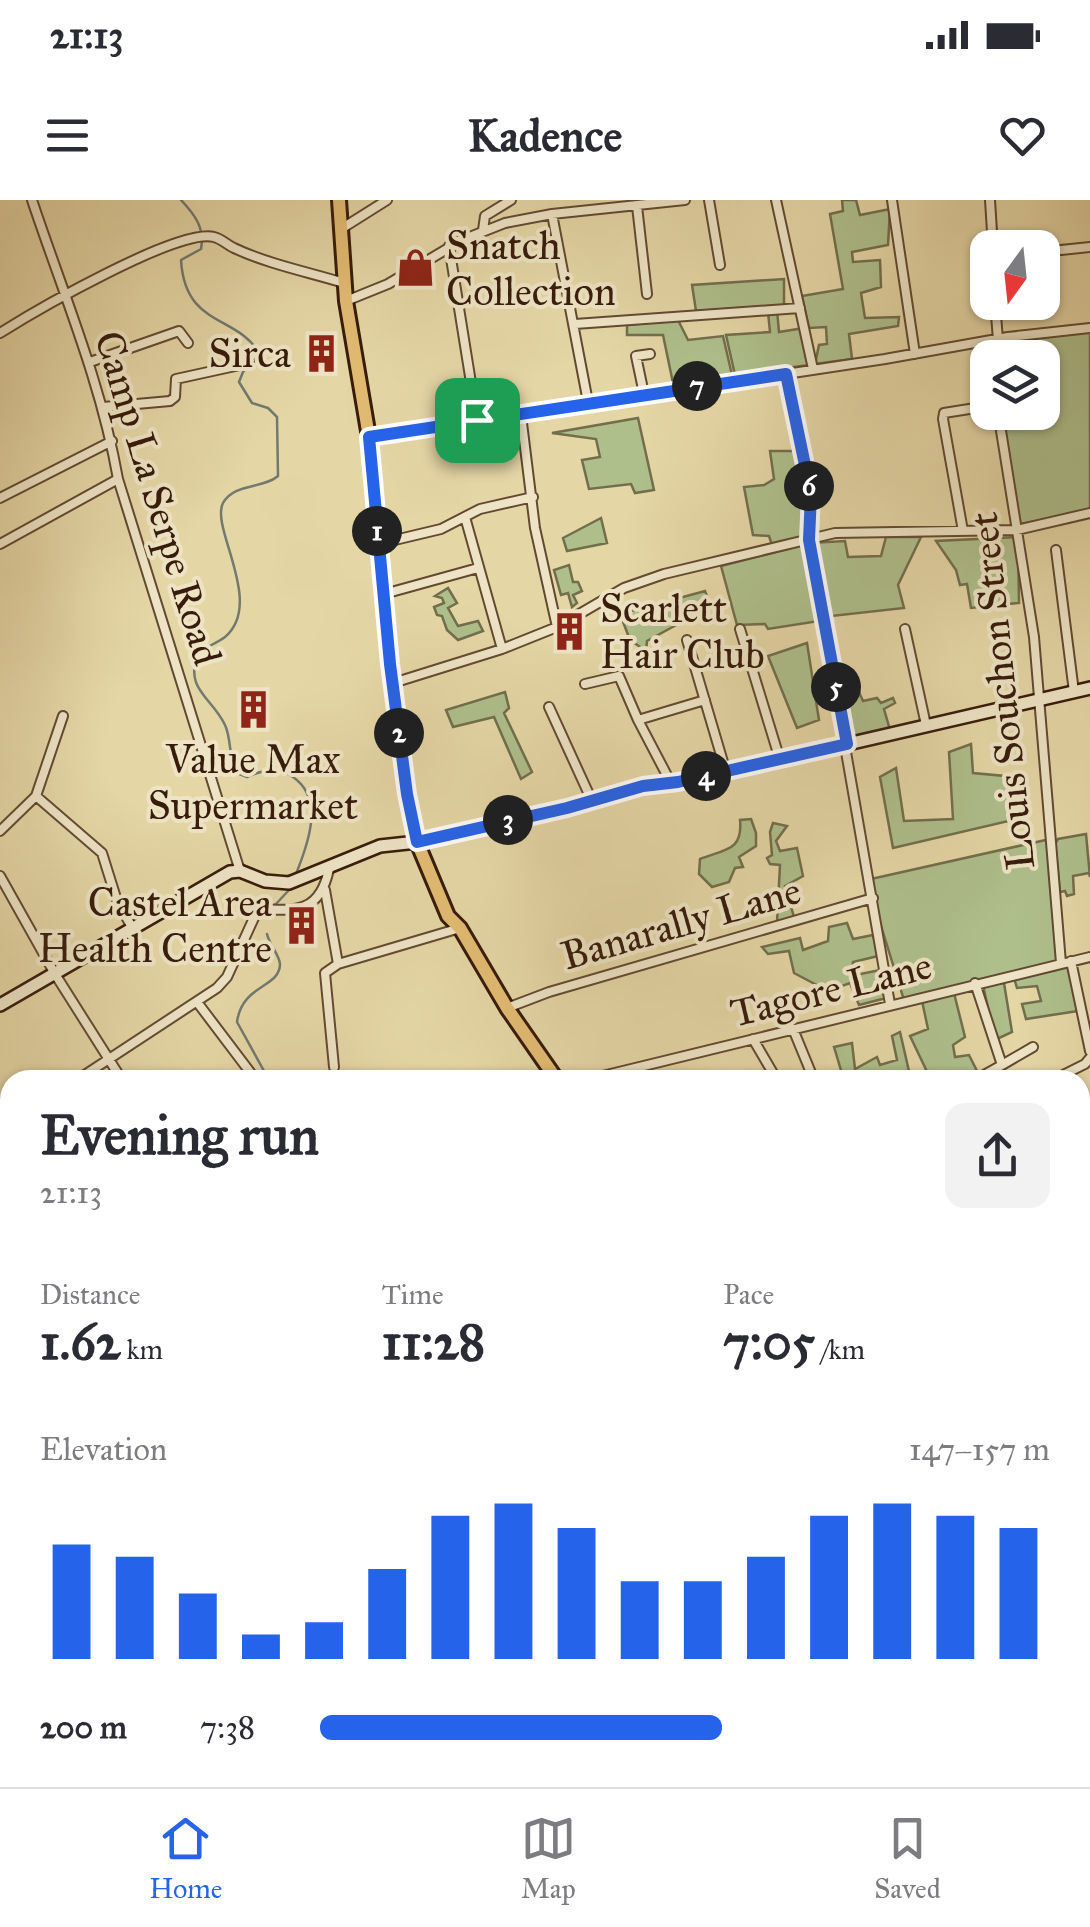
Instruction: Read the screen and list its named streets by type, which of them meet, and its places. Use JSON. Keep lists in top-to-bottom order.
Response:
{
  "streets": {
    "street": [
      "Camp La Serpe Road",
      "Louis Souchon Street",
      "Banarally Lane",
      "Tagore Lane"
    ]
  },
  "crossings": [
    ["Louis Souchon Street", "Tagore Lane"]
  ],
  "places": {
    "shop": ["Snatch Collection"],
    "building": [
      "Sirca",
      "Scarlett Hair Club",
      "Value Max Supermarket",
      "Castel Area Health Centre"
    ]
  },
  "north": "bottom",
  "page": {
    "status": "21:13",
    "header": "Kadence",
    "pins": [
      "7",
      "6",
      "1",
      "5",
      "2",
      "4",
      "3"
    ],
    "heading": ["Evening run", "21:13"],
    "stats": [
      ["Distance", "1.62 km"],
      ["Time", "11:28"],
      ["Pace", "7:05 /km"]
    ],
    "chart": ["Elevation", "147–157 m"],
    "list": [
      {
        "name": "200 m",
        "note": "7:38"
      }
    ],
    "tabs": ["Home", "Map", "Saved"]
  }
}
